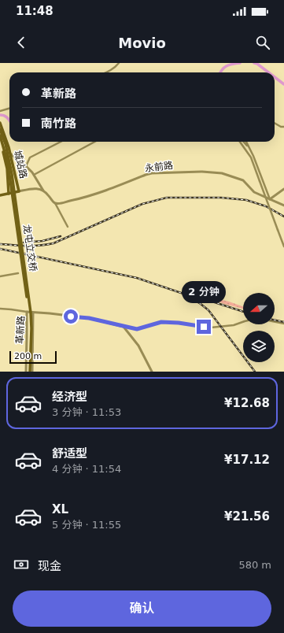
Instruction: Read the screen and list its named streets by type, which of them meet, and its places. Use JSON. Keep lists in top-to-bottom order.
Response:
{
  "streets": {
    "main road": ["城站路", "龙屯立交桥"],
    "street": ["永前路", "革新路"]
  },
  "crossings": [
    ["龙屯立交桥", "革新路"]
  ],
  "scale_bar": "200 m",
  "north": "left",
  "page": {
    "status": "11:48",
    "header": "Movio",
    "banner": ["革新路", "南竹路"],
    "bubble": "2 分钟",
    "scale": "200 m",
    "list": [
      {
        "name": "经济型",
        "note": "3 分钟 · 11:53",
        "value": "¥12.68"
      },
      {
        "name": "舒适型",
        "note": "4 分钟 · 11:54",
        "value": "¥17.12"
      },
      {
        "name": "XL",
        "note": "5 分钟 · 11:55",
        "value": "¥21.56"
      }
    ],
    "pay": ["现金", "580 m"],
    "buttons": "确认"
  }
}
